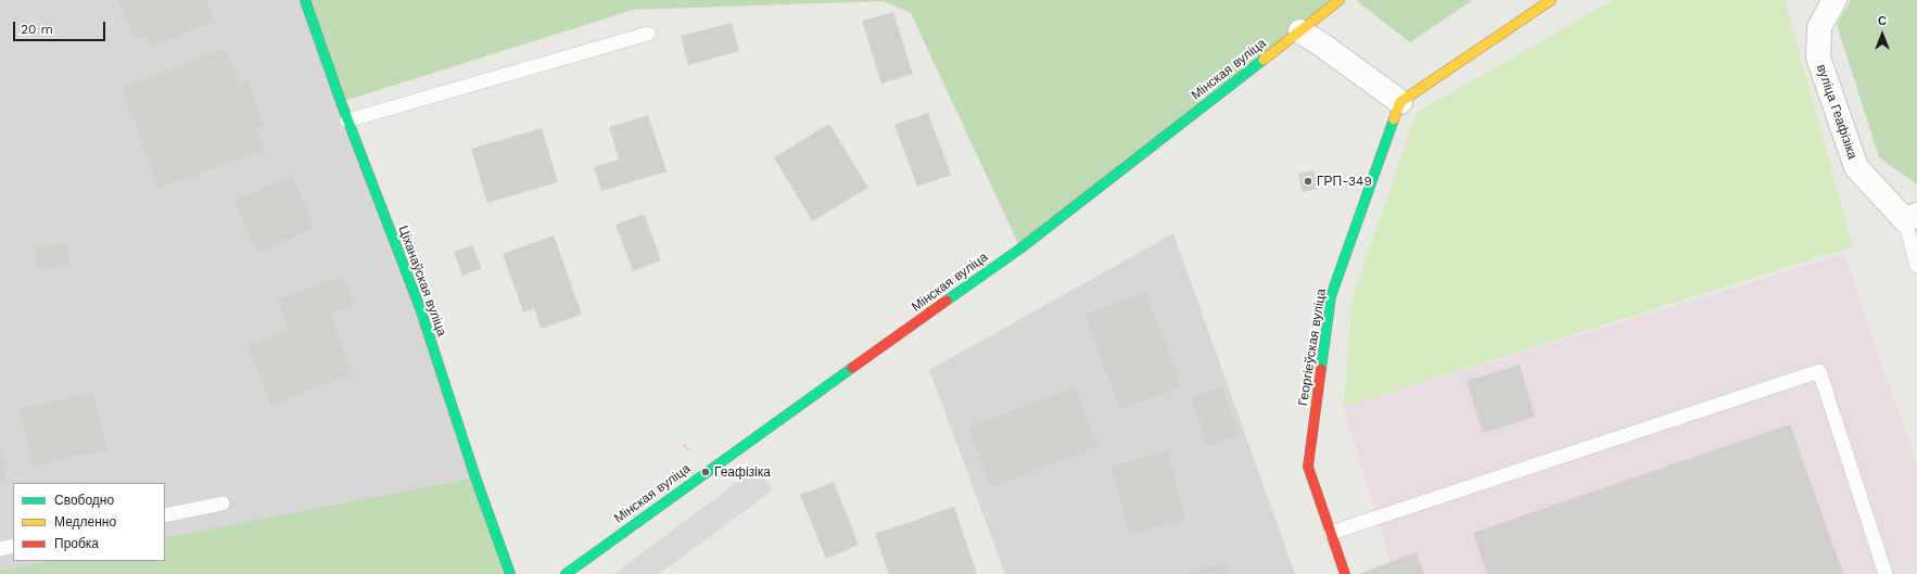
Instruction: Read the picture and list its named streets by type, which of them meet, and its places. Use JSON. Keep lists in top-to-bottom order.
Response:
{
  "streets": {
    "street": [
      "Мінская вуліца",
      "вуліца Геафізіка",
      "Ціханаўская вуліца",
      "Георгіеўская вуліца"
    ]
  },
  "places": ["ГРП-349", "Геафізіка"],
  "legend": ["Свободно", "Медленно", "Пробка"],
  "scale_bar": "20 m",
  "north": "top"
}
